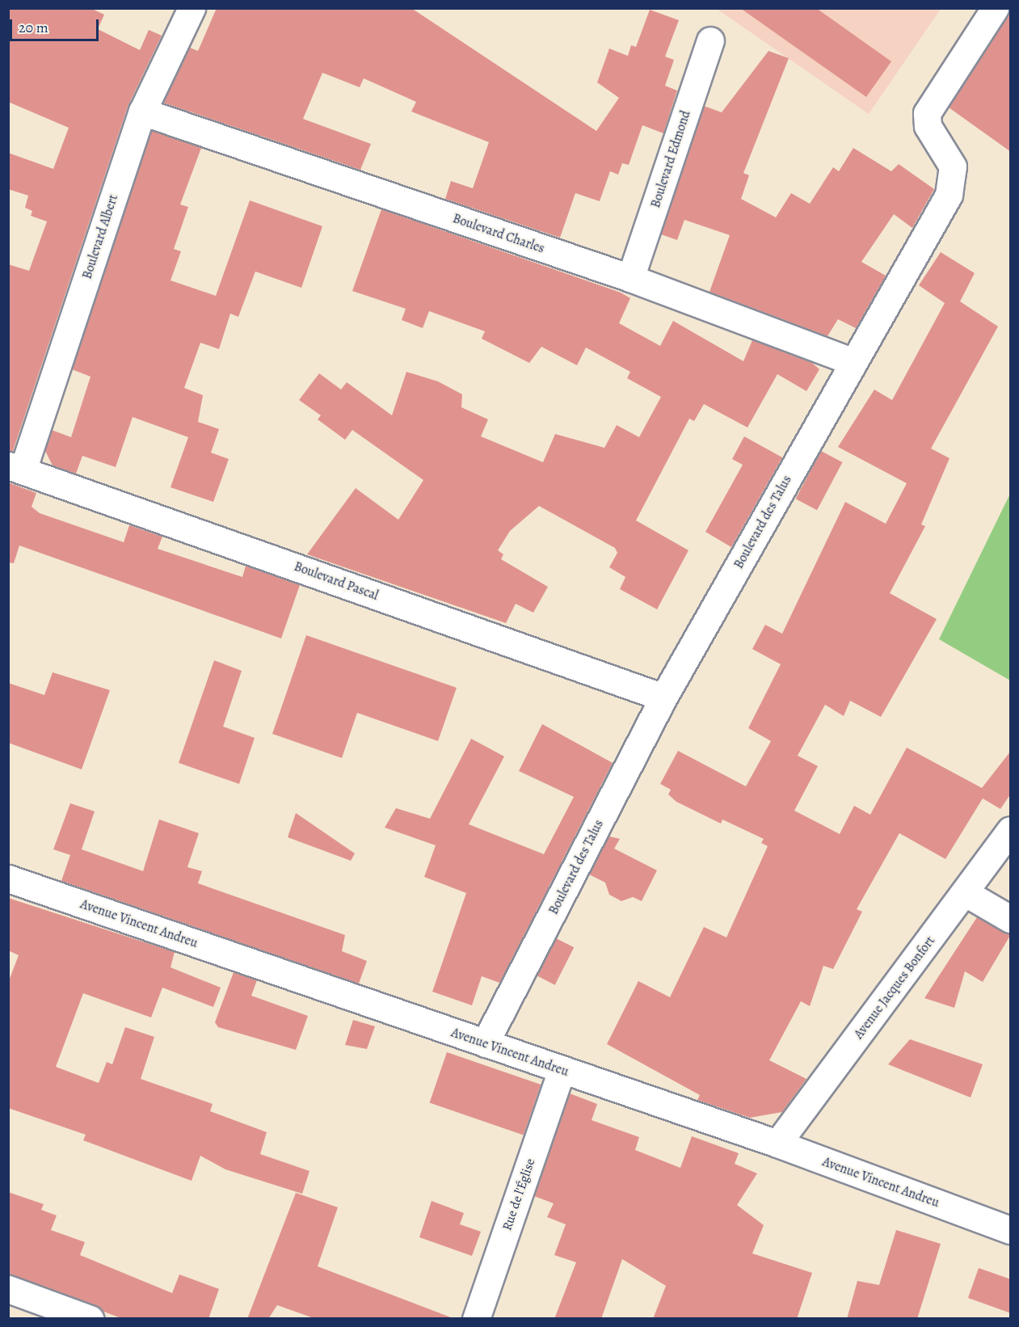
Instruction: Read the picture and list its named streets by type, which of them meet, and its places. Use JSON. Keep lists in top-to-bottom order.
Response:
{
  "streets": {
    "street": [
      "Boulevard Edmond",
      "Boulevard Charles",
      "Boulevard Albert",
      "Boulevard des Talus",
      "Boulevard Pascal",
      "Avenue Vincent Andreu",
      "Avenue Jacques Bonfort",
      "Rue de l'Église"
    ]
  },
  "crossings": [
    ["Boulevard Edmond", "Boulevard Charles"],
    ["Boulevard Charles", "Boulevard Albert"],
    ["Boulevard Charles", "Boulevard des Talus"],
    ["Boulevard Albert", "Boulevard Pascal"],
    ["Boulevard des Talus", "Boulevard Pascal"],
    ["Boulevard des Talus", "Avenue Vincent Andreu"],
    ["Avenue Vincent Andreu", "Avenue Jacques Bonfort"],
    ["Avenue Vincent Andreu", "Rue de l'Église"]
  ],
  "scale_bar": "20 m"
}
